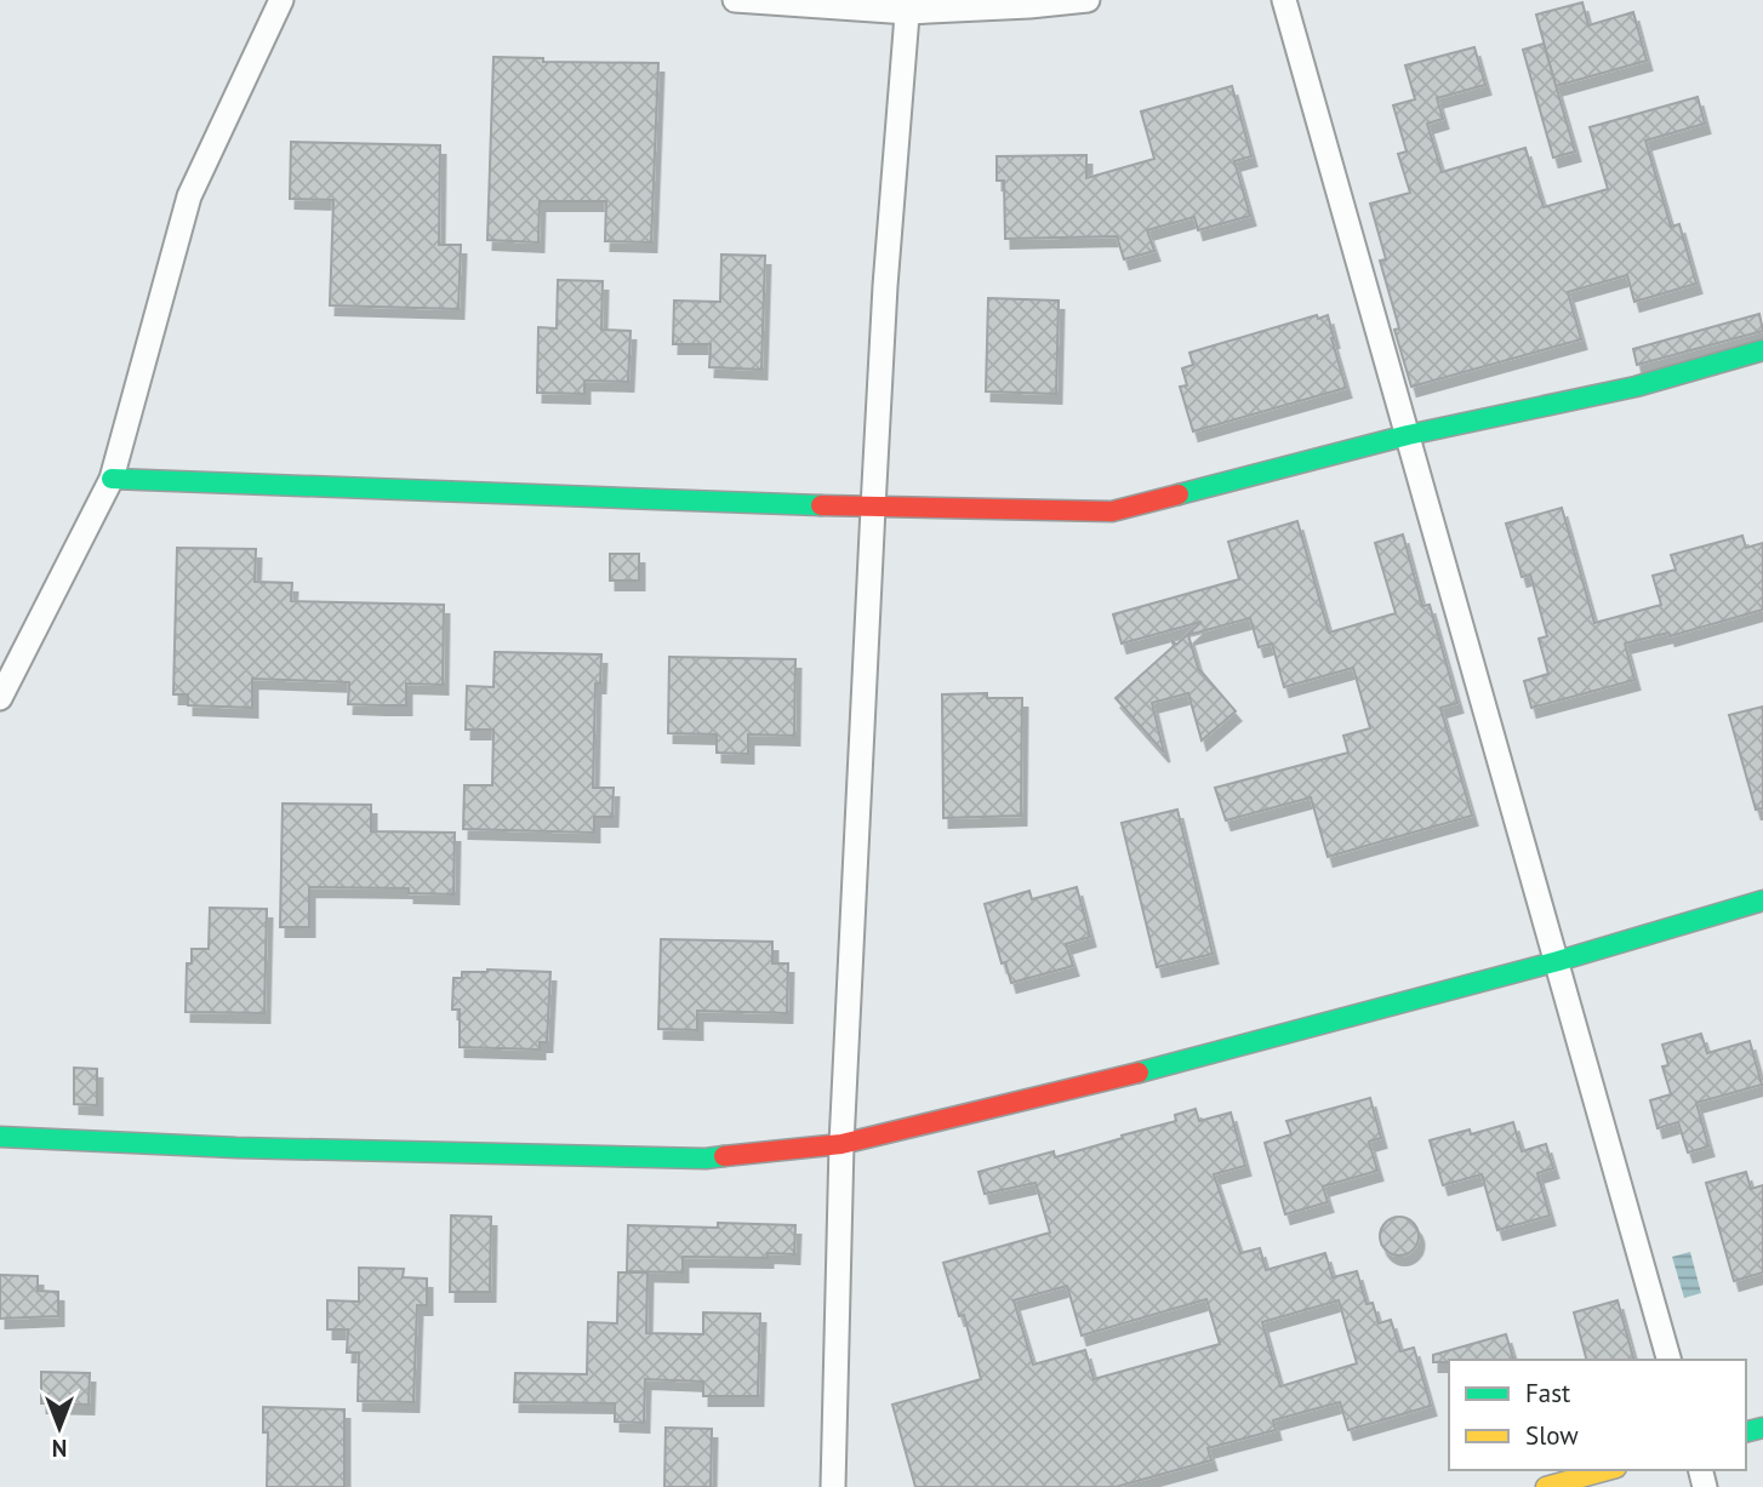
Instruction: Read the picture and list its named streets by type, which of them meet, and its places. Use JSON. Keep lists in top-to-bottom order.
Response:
{
  "legend": ["Fast", "Slow"],
  "north": "bottom"
}
